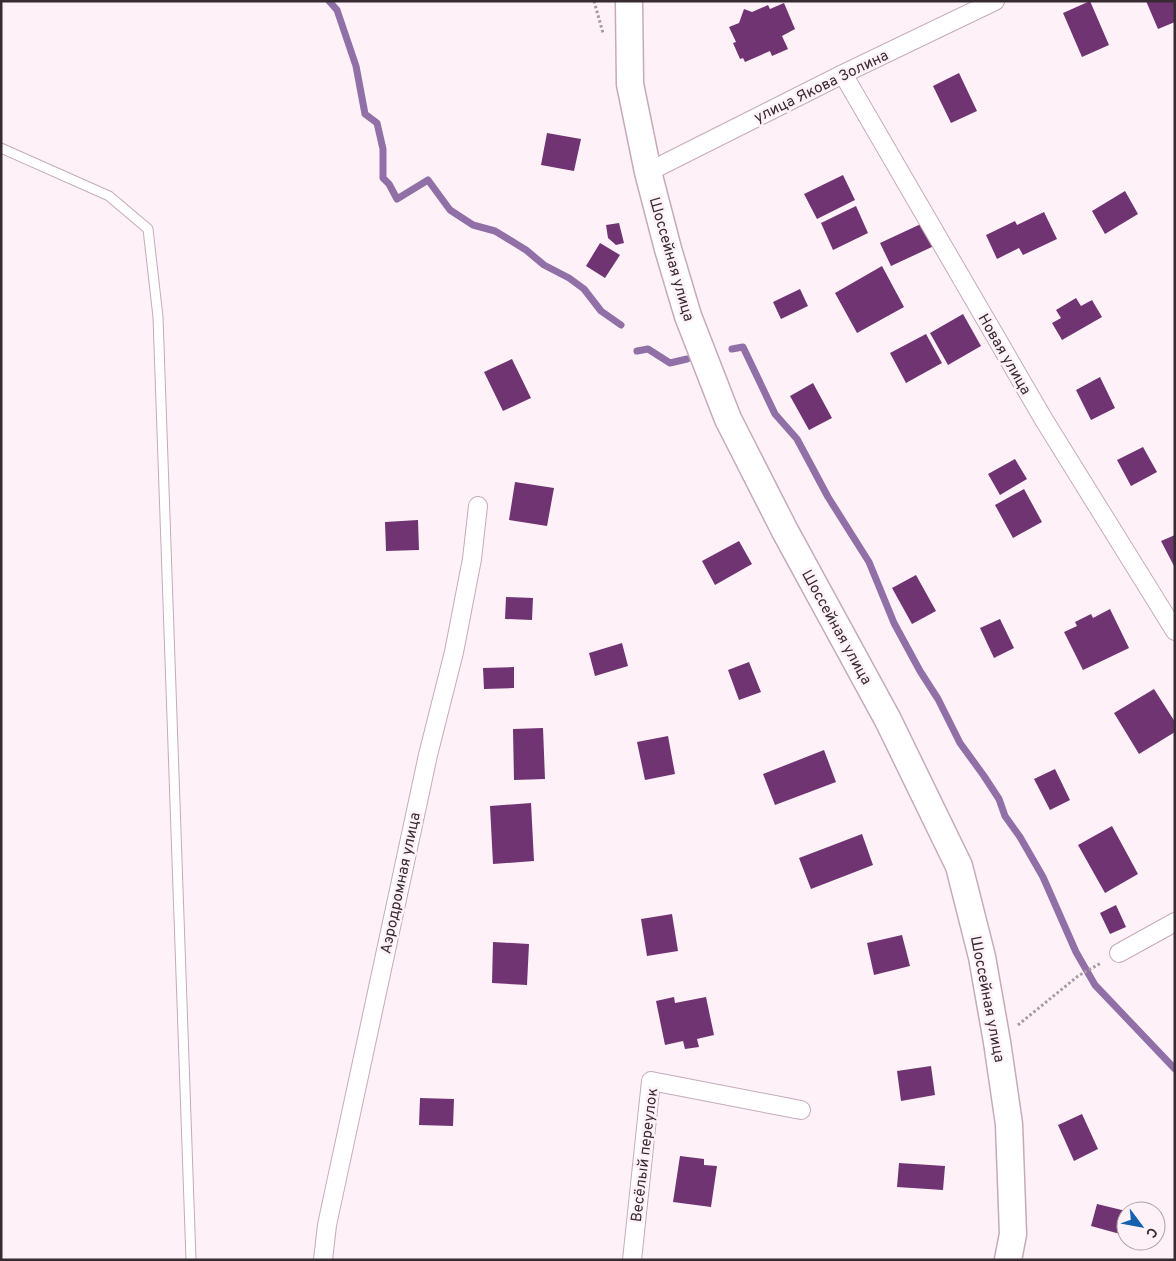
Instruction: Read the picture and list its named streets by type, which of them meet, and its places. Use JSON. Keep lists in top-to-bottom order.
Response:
{
  "streets": {
    "main road": ["Шоссейная улица"],
    "street": [
      "улица Якова Золина",
      "Новая улица",
      "Аэродромная улица",
      "Весёлый переулок"
    ]
  },
  "crossings": [
    ["улица Якова Золина", "Шоссейная улица"],
    ["улица Якова Золина", "Новая улица"]
  ],
  "north": "bottom right"
}
